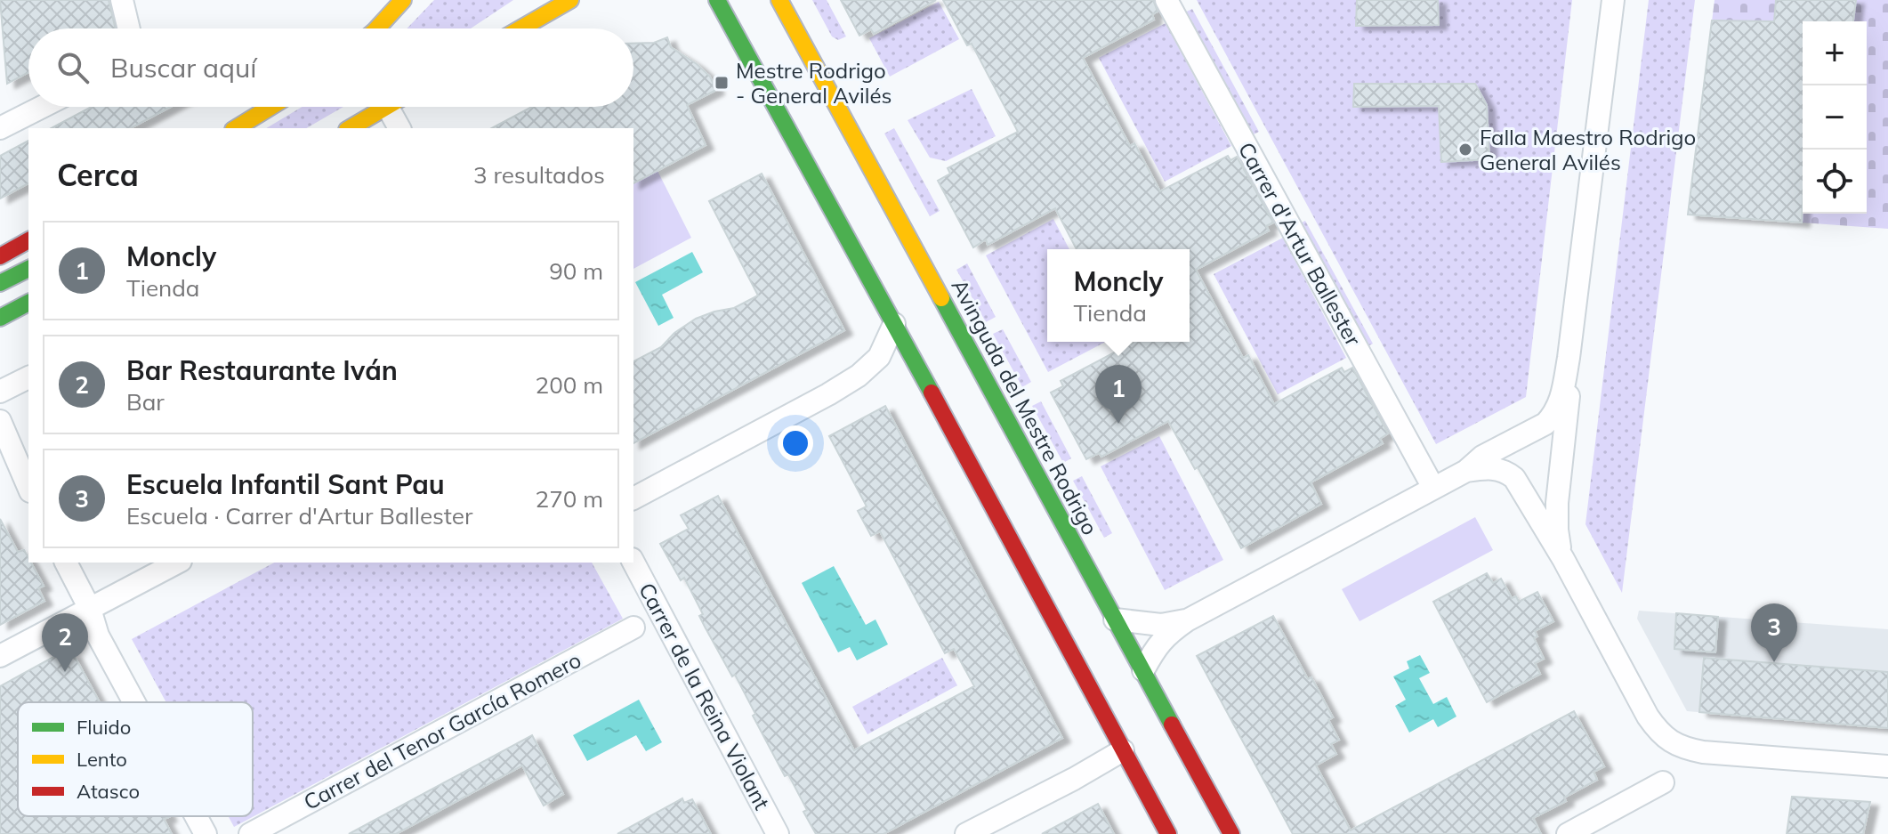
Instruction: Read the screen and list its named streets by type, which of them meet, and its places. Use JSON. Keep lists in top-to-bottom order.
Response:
{
  "streets": {
    "main road": ["Avinguda del Mestre Rodrigo"],
    "street": ["Carrer d'Artur Ballester", "Carrer de la Reina Violant", "Carrer del Tenor García Romero"]
  },
  "places": {
    "transit": ["Mestre Rodrigo - General Avilés"],
    "other": ["Falla Maestro Rodrigo General Avilés"]
  },
  "legend": ["Fluido", "Lento", "Atasco"],
  "page": {
    "map_buttons": ["+", "−"],
    "search": "Buscar aquí",
    "heading": ["Cerca", "3 resultados"],
    "list": [
      {
        "mark": "1",
        "name": "Moncly",
        "note": "Tienda",
        "value": "90 m"
      },
      {
        "mark": "2",
        "name": "Bar Restaurante Iván",
        "note": "Bar",
        "value": "200 m"
      },
      {
        "mark": "3",
        "name": "Escuela Infantil Sant Pau",
        "note": "Escuela · Carrer d'Artur Ballester",
        "value": "270 m"
      }
    ],
    "popup": ["Moncly", "Tienda"],
    "pins": ["1", "3", "2"]
  }
}
